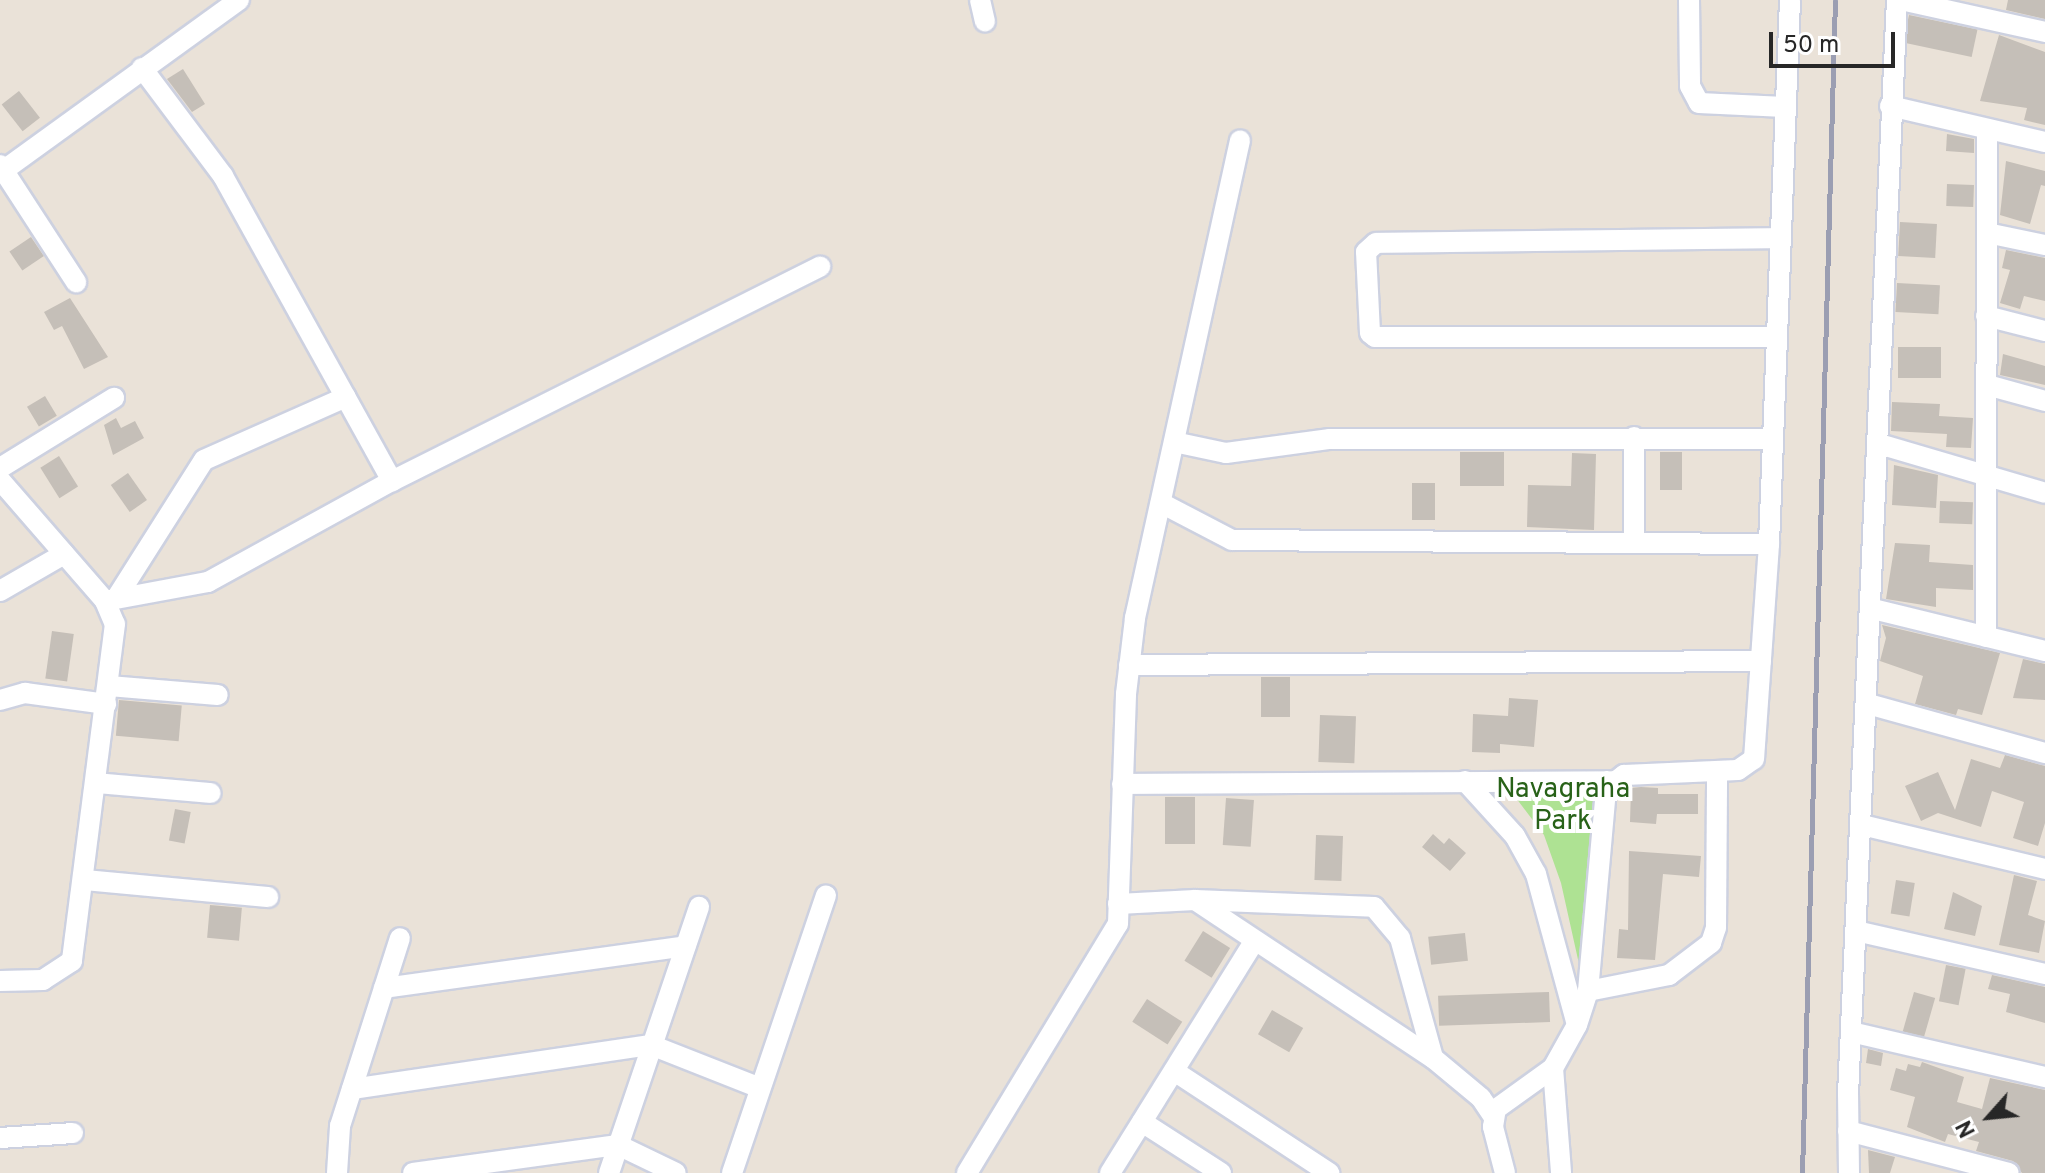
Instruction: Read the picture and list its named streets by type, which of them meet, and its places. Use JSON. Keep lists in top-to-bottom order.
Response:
{
  "parks": ["Navagraha Park"],
  "scale_bar": "50 m",
  "north": "bottom left"
}
